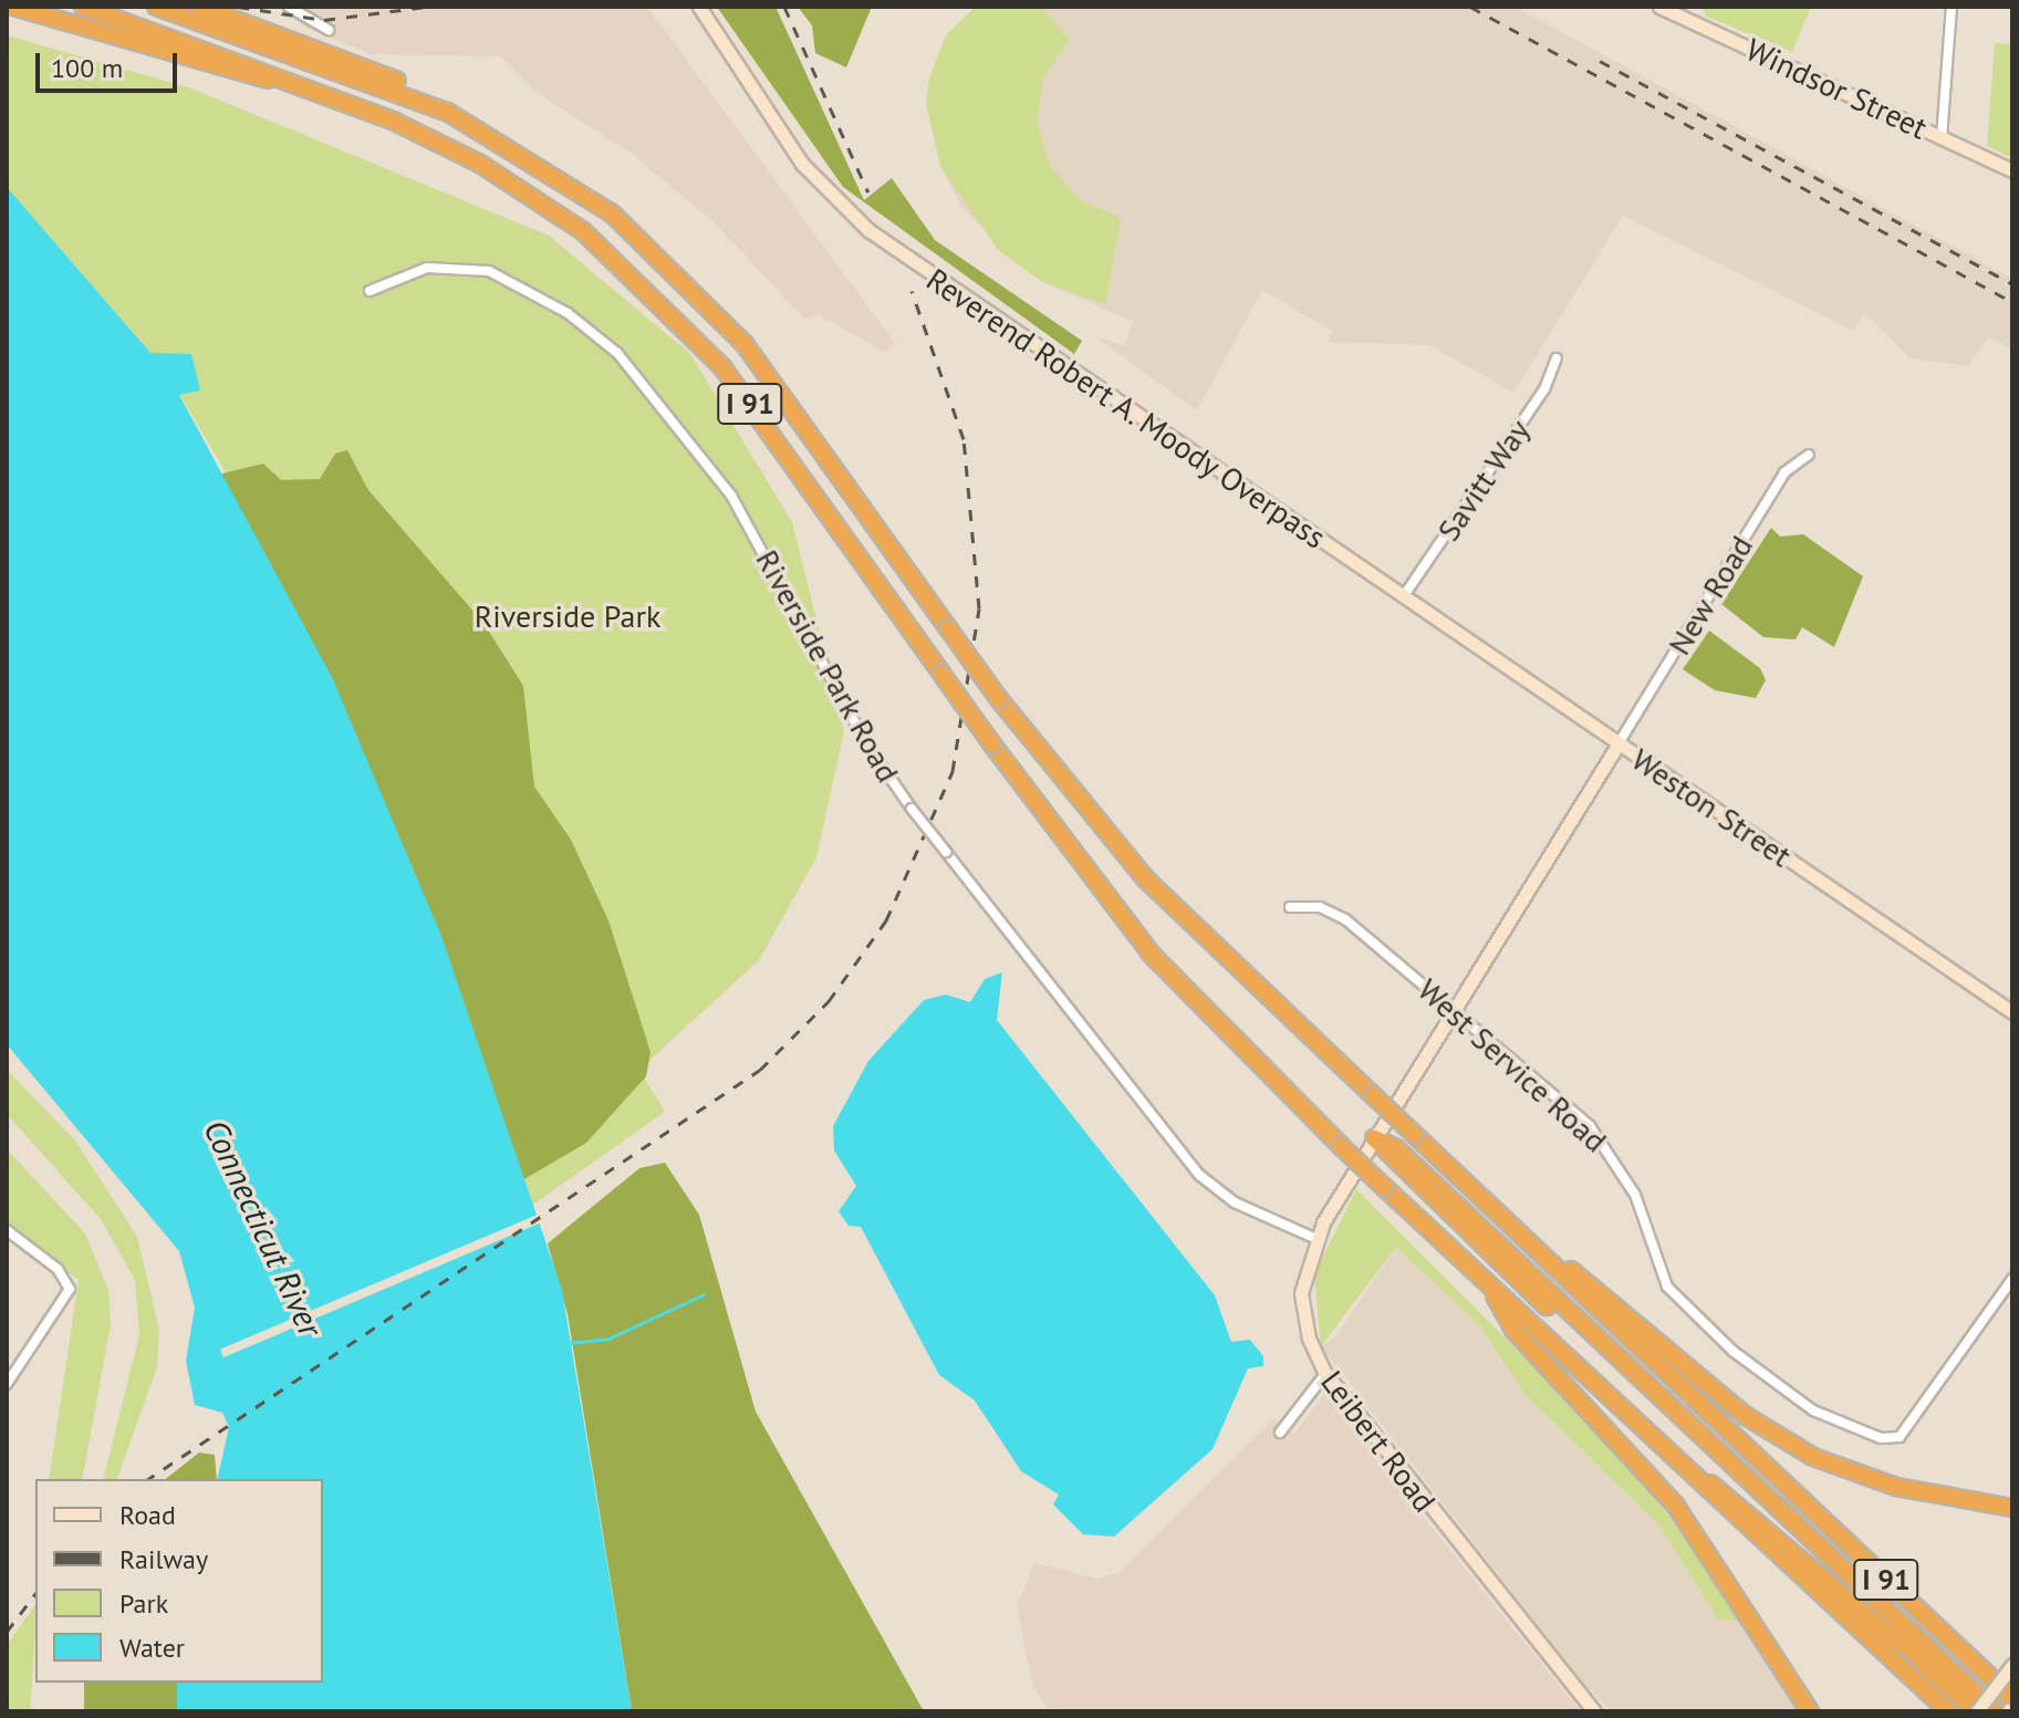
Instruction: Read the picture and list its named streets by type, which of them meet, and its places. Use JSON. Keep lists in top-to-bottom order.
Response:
{
  "streets": {
    "highway": ["I 91"],
    "main road": [
      "Windsor Street",
      "Reverend Robert A. Moody Overpass",
      "Weston Street",
      "Leibert Road"
    ],
    "street": [
      "Savitt Way",
      "New Road",
      "Riverside Park Road",
      "West Service Road"
    ]
  },
  "crossings": [
    ["Reverend Robert A. Moody Overpass", "Savitt Way"],
    ["Reverend Robert A. Moody Overpass", "New Road"],
    ["Reverend Robert A. Moody Overpass", "Weston Street"],
    ["New Road", "Weston Street"],
    ["Riverside Park Road", "Leibert Road"],
    ["Weston Street", "West Service Road"],
    ["Weston Street", "Leibert Road"]
  ],
  "water": ["Connecticut River"],
  "parks": ["Riverside Park"],
  "legend": [
    "Road",
    "Railway",
    "Park",
    "Water"
  ],
  "scale_bar": "100 m"
}
